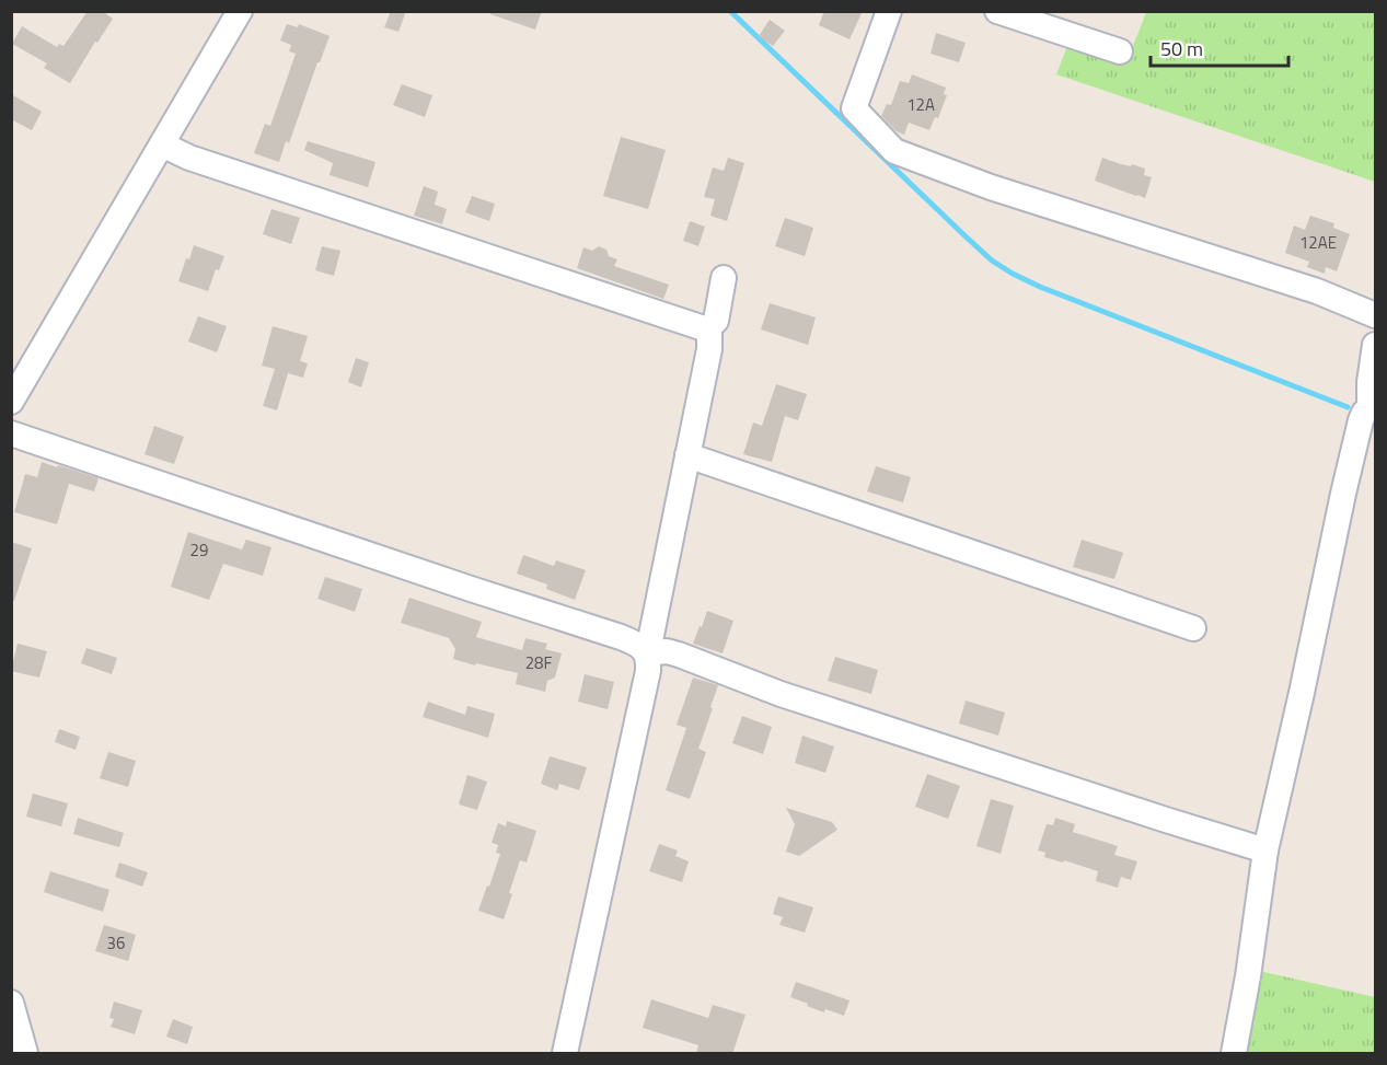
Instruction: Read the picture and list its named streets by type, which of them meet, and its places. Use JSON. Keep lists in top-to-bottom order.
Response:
{
  "house_numbers": [
    "12A",
    "12AE",
    "29",
    "28F",
    "36"
  ],
  "scale_bar": "50 m"
}
